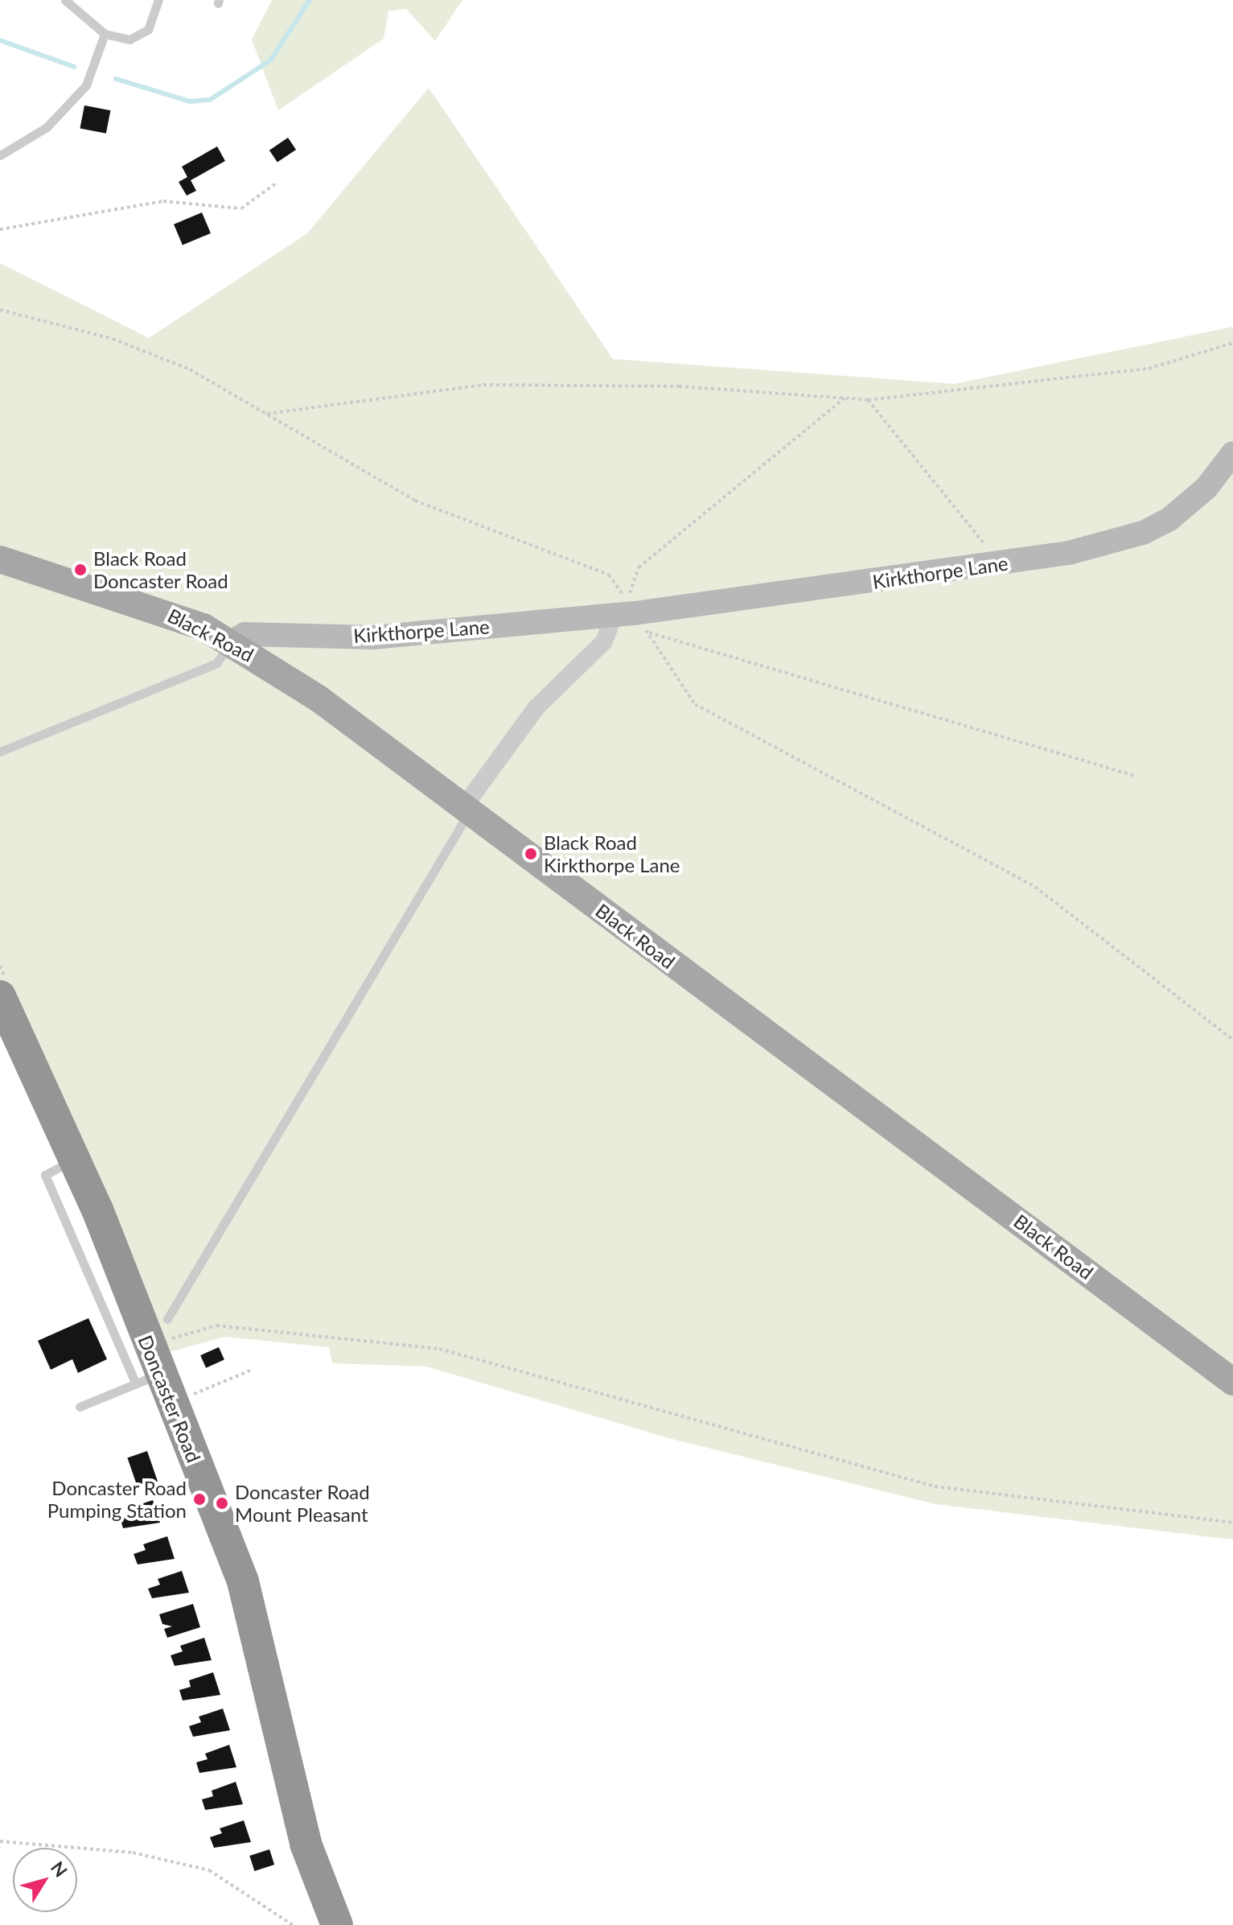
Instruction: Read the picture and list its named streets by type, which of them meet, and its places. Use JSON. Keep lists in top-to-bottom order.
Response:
{
  "streets": {
    "highway": ["Doncaster Road"],
    "main road": ["Black Road"],
    "street": ["Kirkthorpe Lane"]
  },
  "crossings": [
    ["Kirkthorpe Lane", "Black Road"]
  ],
  "places": [
    "Black Road Doncaster Road",
    "Black Road Kirkthorpe Lane",
    "Doncaster Road Pumping Station",
    "Doncaster Road Mount Pleasant"
  ],
  "north": "top right"
}
